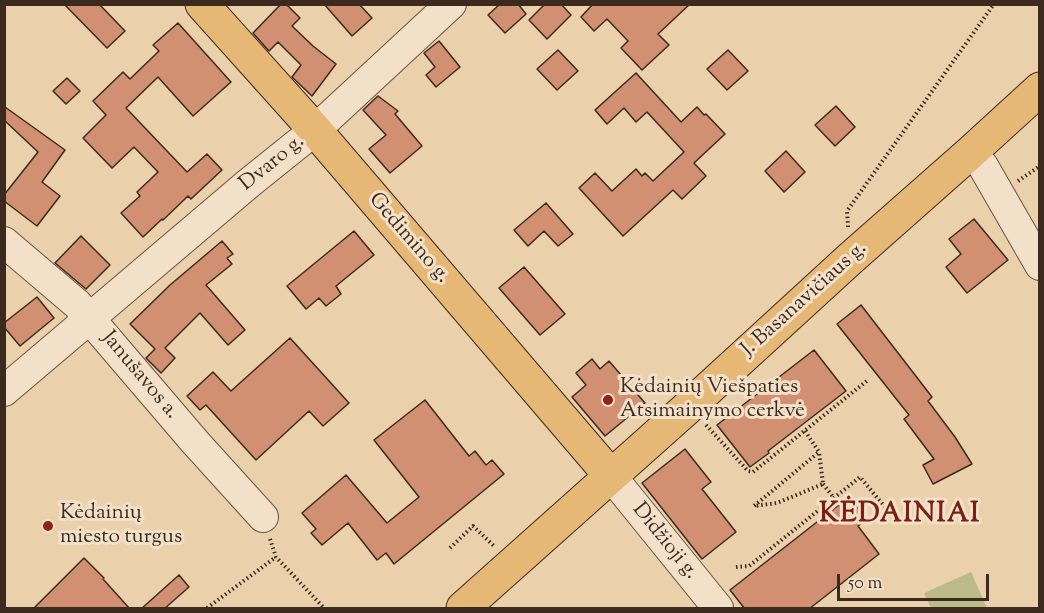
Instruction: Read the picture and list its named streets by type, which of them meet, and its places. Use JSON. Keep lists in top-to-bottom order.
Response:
{
  "streets": {
    "main road": ["Gedimino g.", "J. Basanavičiaus g."],
    "street": ["Dvaro g.", "Janušavos a.", "Didžioji g."]
  },
  "crossings": [
    ["Dvaro g.", "Gedimino g."],
    ["Dvaro g.", "Janušavos a."],
    ["Gedimino g.", "J. Basanavičiaus g."],
    ["Gedimino g.", "Didžioji g."],
    ["J. Basanavičiaus g.", "Didžioji g."]
  ],
  "districts": ["KĖDAINIAI"],
  "places": ["Kėdainių Viešpaties Atsimainymo cerkvė", "Kėdainių miesto turgus"],
  "scale_bar": "50 m"
}
